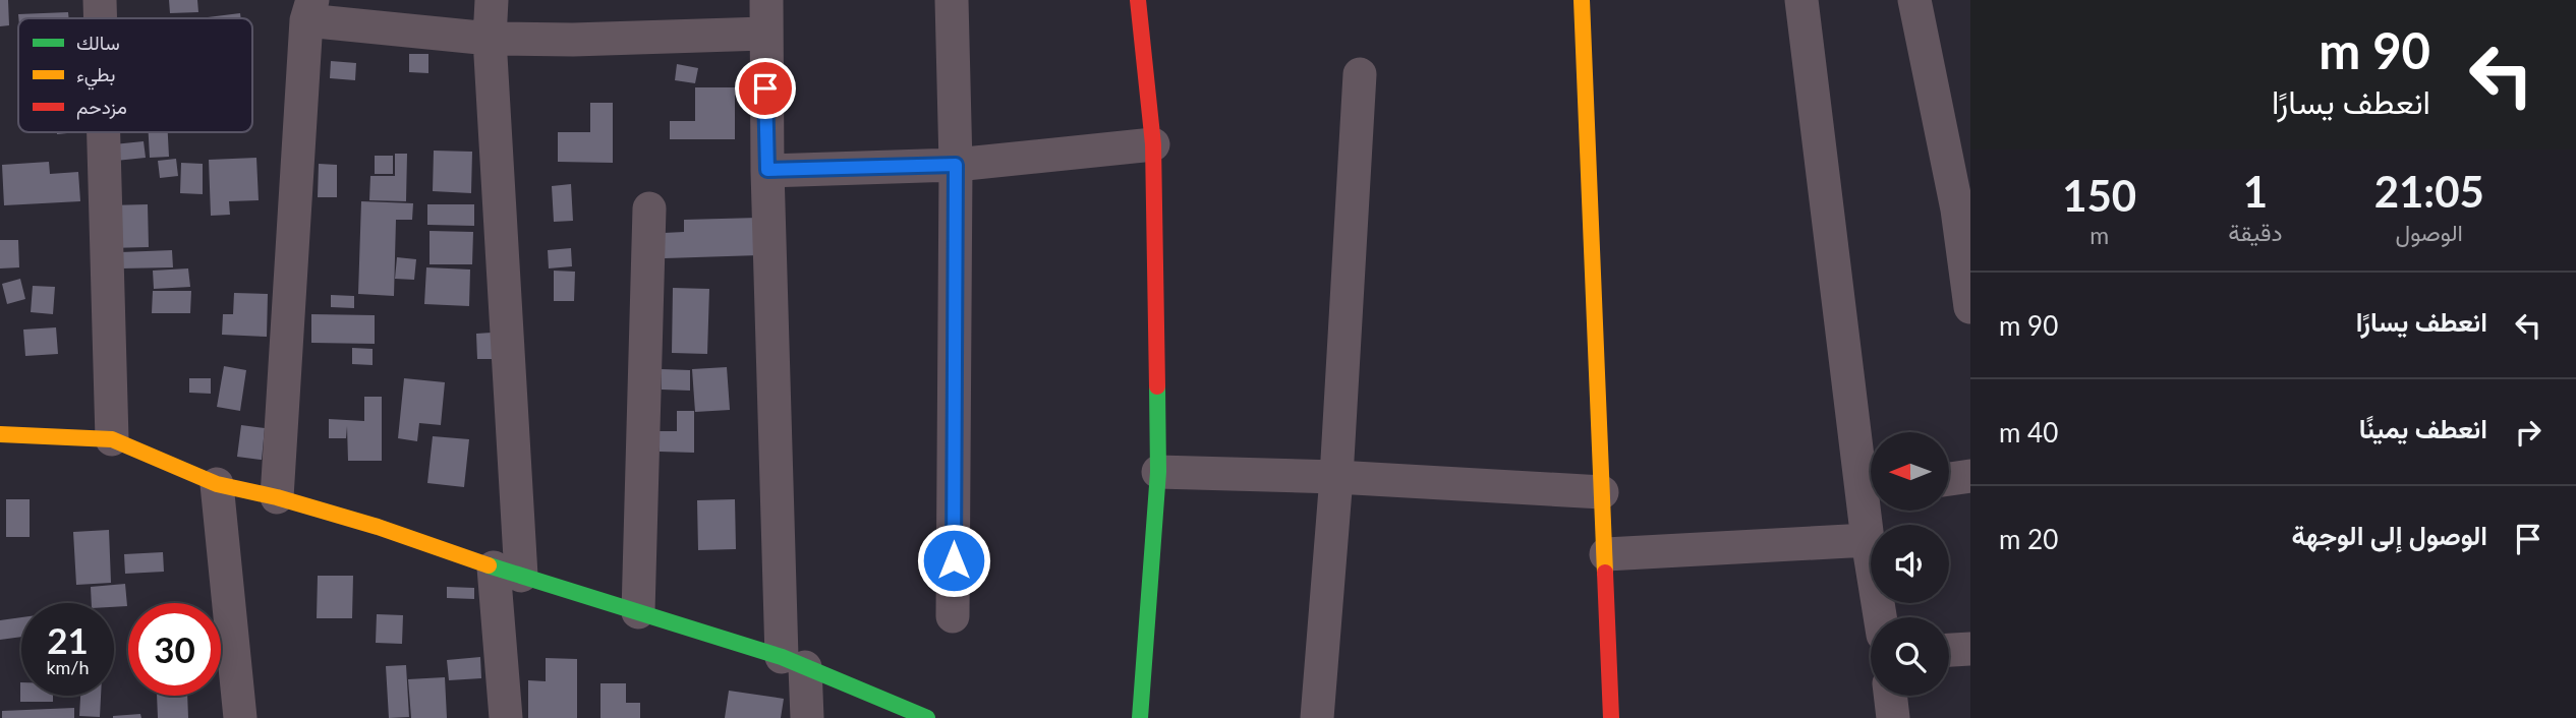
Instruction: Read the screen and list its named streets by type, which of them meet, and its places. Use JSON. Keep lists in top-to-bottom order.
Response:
{
  "legend": ["سالك", "بطيء", "مزدحم"],
  "north": "left",
  "page": {
    "turn": ["90 m", "انعطف يسارًا"],
    "eta": [
      "21:05",
      "الوصول",
      "1",
      "دقيقة",
      "150",
      "m"
    ],
    "list": [
      {
        "name": "انعطف يسارًا",
        "value": "90 m"
      },
      {
        "name": "انعطف يمينًا",
        "value": "40 m"
      },
      {
        "name": "الوصول إلى الوجهة",
        "value": "20 m"
      }
    ],
    "speed": "21 km/h",
    "limit": "30"
  }
}
